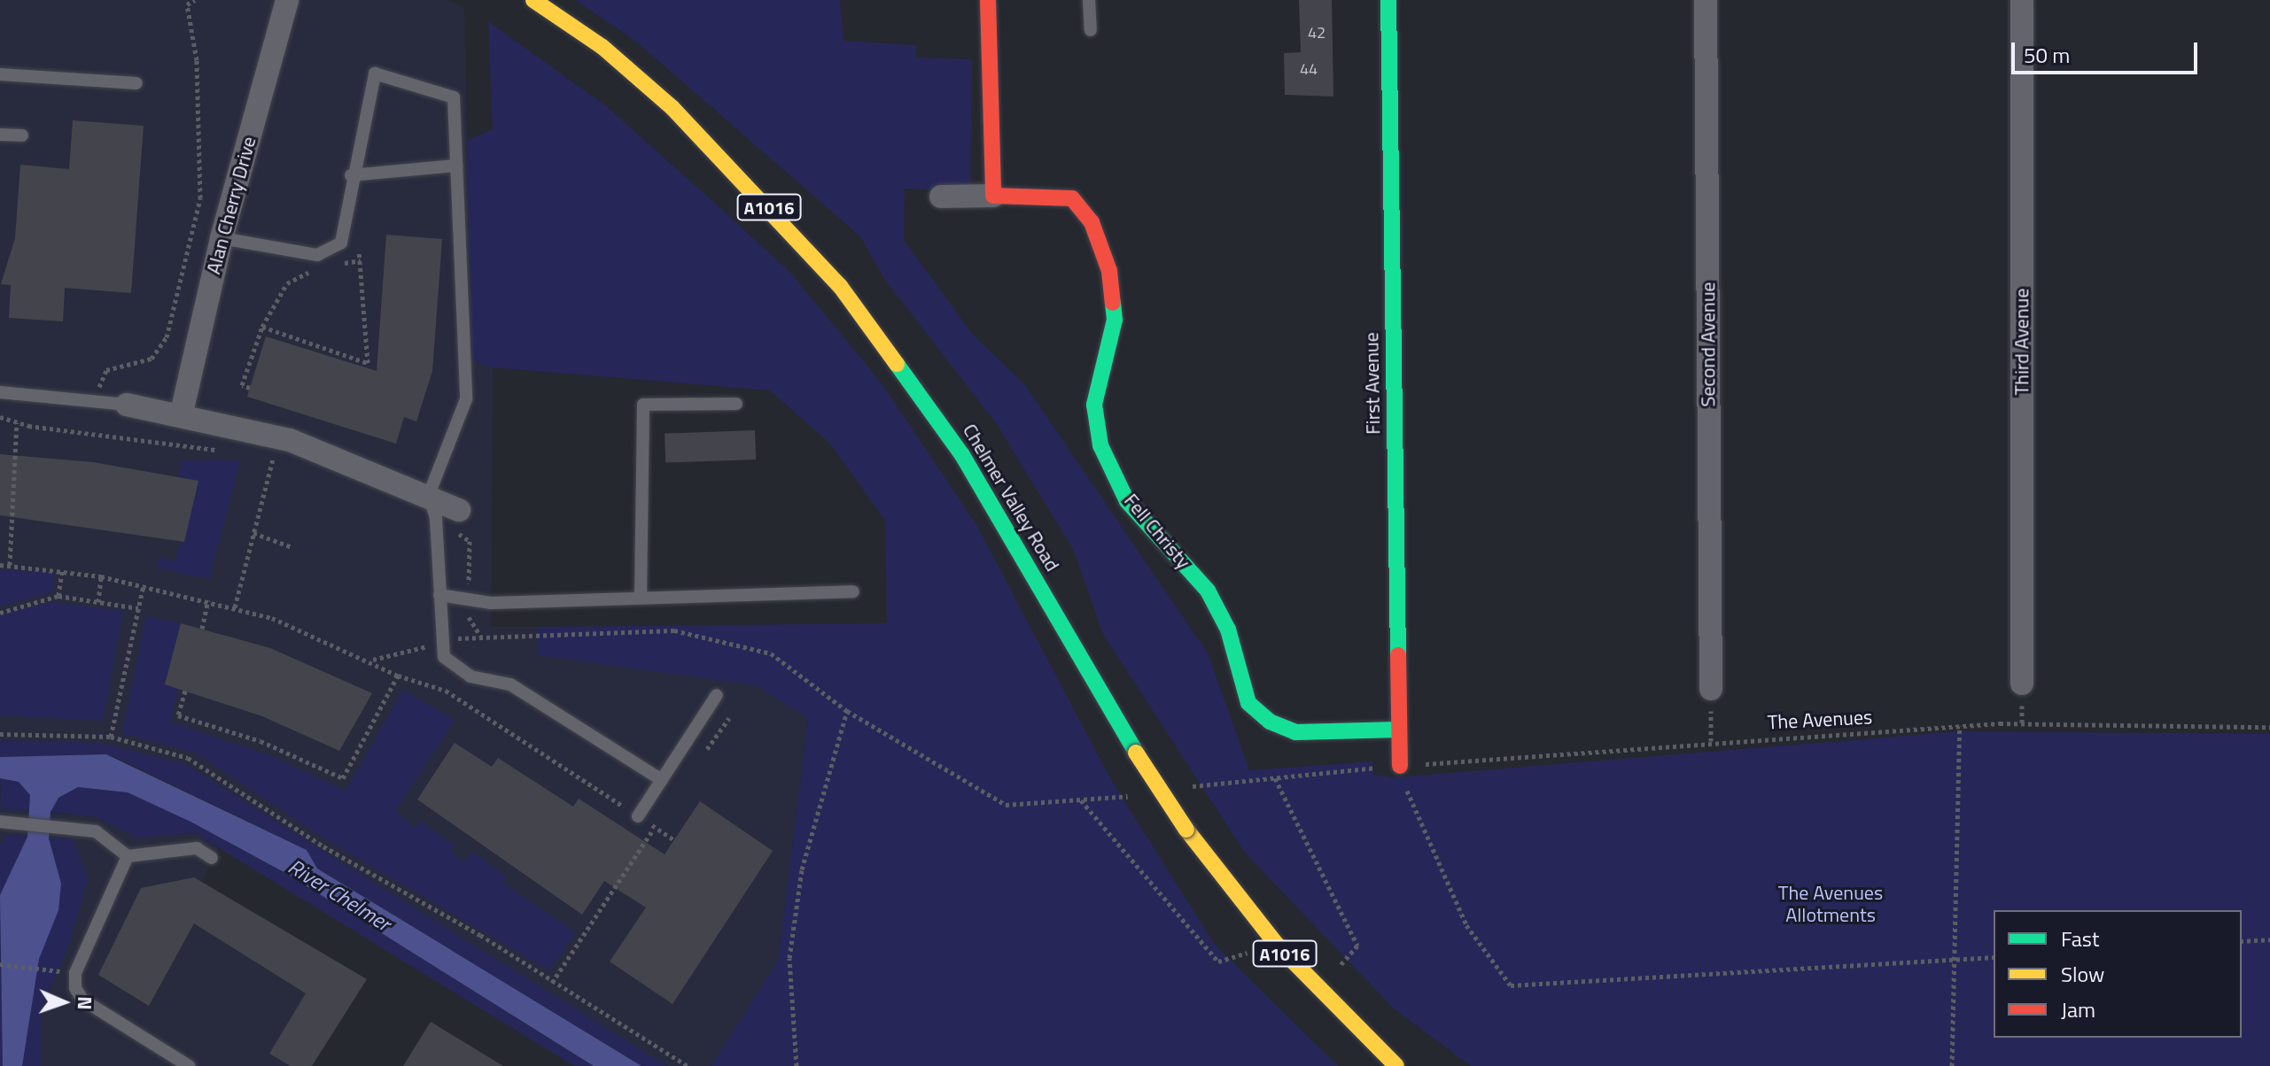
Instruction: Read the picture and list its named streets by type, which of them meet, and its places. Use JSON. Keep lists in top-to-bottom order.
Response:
{
  "streets": {
    "street": [
      "Alan Cherry Drive",
      "A1016",
      "Third Avenue",
      "Second Avenue",
      "First Avenue",
      "Chelmer Valley Road",
      "Fell Christy"
    ],
    "path": ["The Avenues"]
  },
  "crossings": [
    ["First Avenue", "Fell Christy"],
    ["First Avenue", "The Avenues"]
  ],
  "water": ["River Chelmer"],
  "parks": ["The Avenues Allotments"],
  "house_numbers": ["42", "44"],
  "legend": ["Fast", "Slow", "Jam"],
  "scale_bar": "50 m",
  "north": "right"
}
